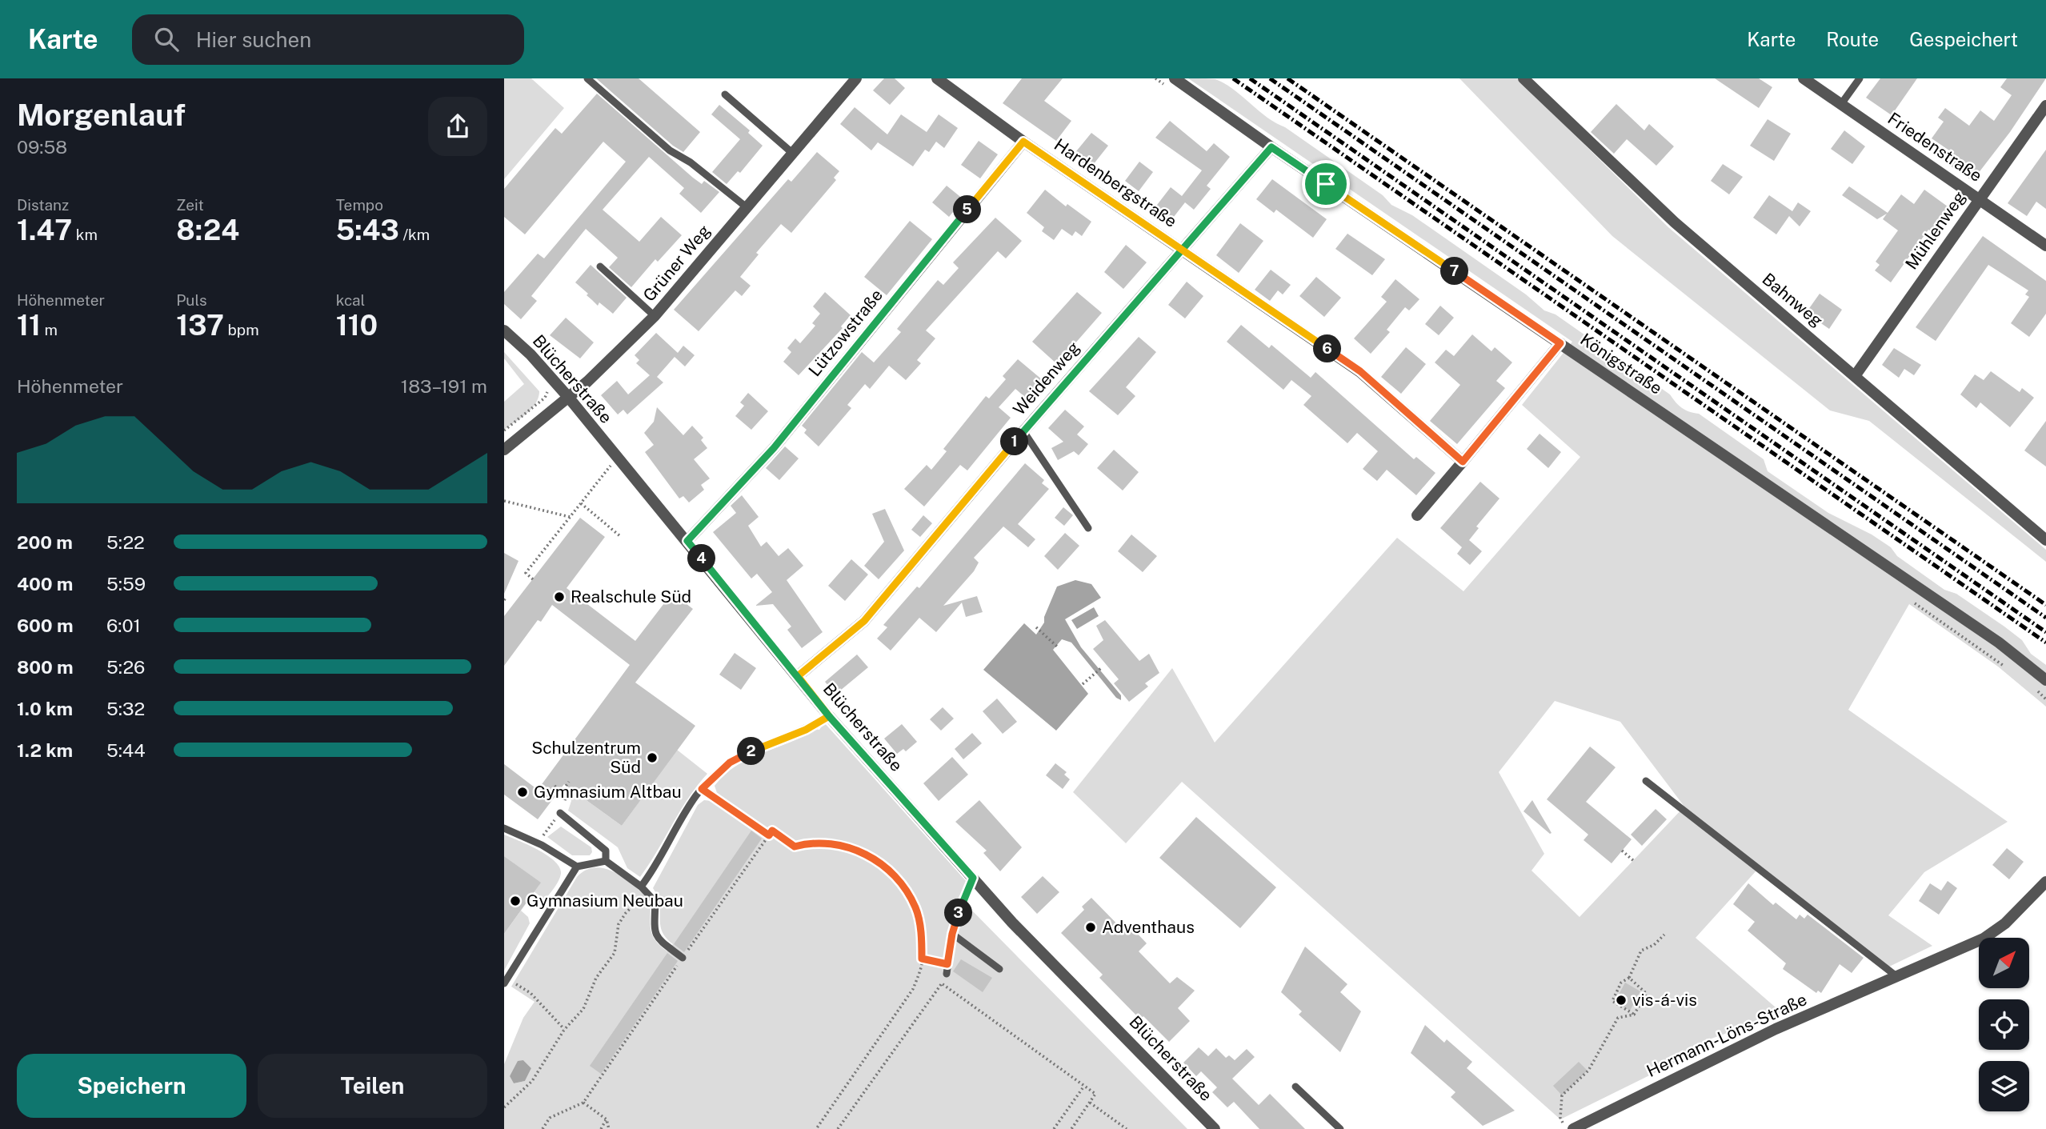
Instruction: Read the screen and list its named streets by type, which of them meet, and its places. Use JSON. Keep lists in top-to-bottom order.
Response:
{
  "streets": {
    "street": [
      "Friedenstraße",
      "Hardenbergstraße",
      "Mühlenweg",
      "Grüner Weg",
      "Bahnweg",
      "Lützowstraße",
      "Königstraße",
      "Weidenweg",
      "Blücherstraße",
      "Hermann-Löns-Straße"
    ]
  },
  "crossings": [
    ["Friedenstraße", "Mühlenweg"],
    ["Hardenbergstraße", "Lützowstraße"],
    ["Hardenbergstraße", "Weidenweg"],
    ["Mühlenweg", "Bahnweg"],
    ["Grüner Weg", "Blücherstraße"],
    ["Lützowstraße", "Blücherstraße"],
    ["Königstraße", "Weidenweg"],
    ["Weidenweg", "Blücherstraße"]
  ],
  "places": [
    "Realschule Süd",
    "Schulzentrum Süd",
    "Gymnasium Altbau",
    "Gymnasium Neubau",
    "Adventhaus",
    "vis-á-vis"
  ],
  "north": "top right",
  "page": {
    "header": "Karte",
    "search": "Hier suchen",
    "nav": ["Karte", "Route", "Gespeichert"],
    "heading": ["Morgenlauf", "09:58"],
    "stats": [
      ["Distanz", "1.47 km"],
      ["Zeit", "8:24"],
      ["Tempo", "5:43 /km"],
      ["Höhenmeter", "11 m"],
      ["Puls", "137 bpm"],
      ["kcal", "110"]
    ],
    "pins": [
      "5",
      "7",
      "6",
      "1",
      "4",
      "2",
      "3"
    ],
    "chart": ["Höhenmeter", "183–191 m"],
    "list": [
      {
        "name": "200 m",
        "note": "5:22"
      },
      {
        "name": "400 m",
        "note": "5:59"
      },
      {
        "name": "600 m",
        "note": "6:01"
      },
      {
        "name": "800 m",
        "note": "5:26"
      },
      {
        "name": "1.0 km",
        "note": "5:32"
      },
      {
        "name": "1.2 km",
        "note": "5:44"
      }
    ],
    "buttons": ["Speichern", "Teilen"]
  }
}
